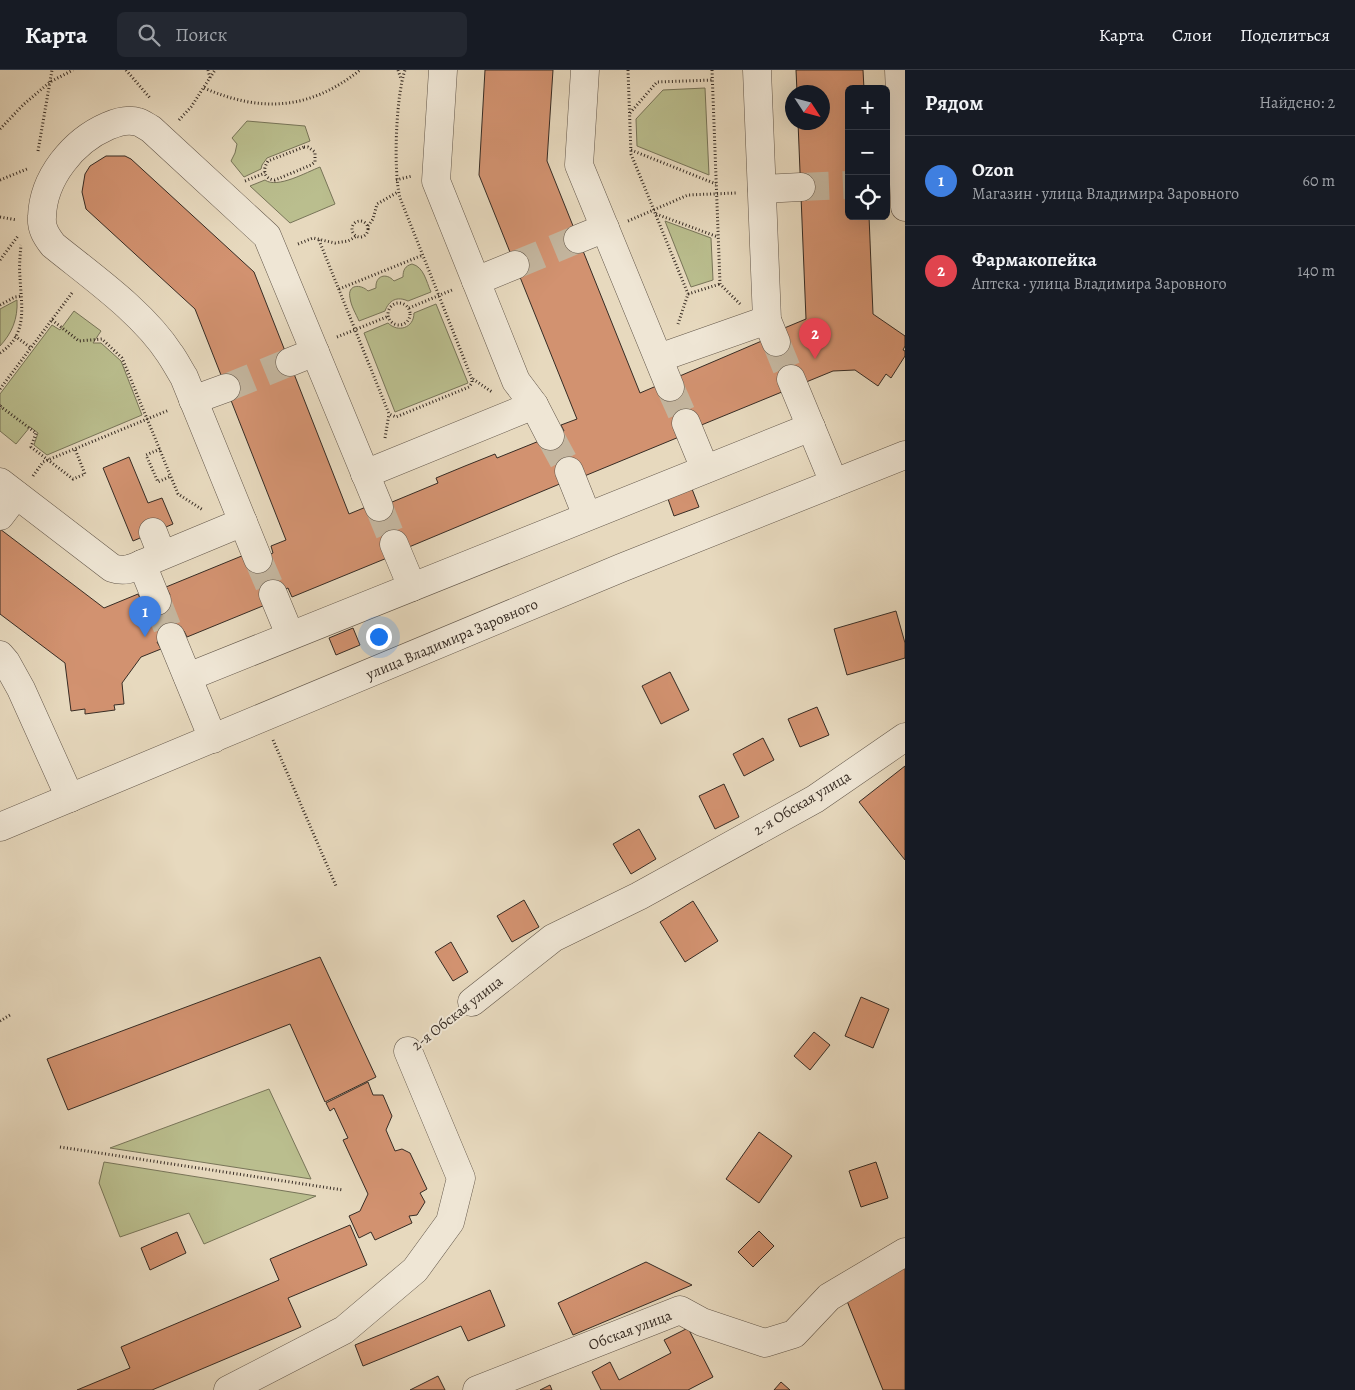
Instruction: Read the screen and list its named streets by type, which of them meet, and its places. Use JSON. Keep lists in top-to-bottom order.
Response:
{
  "streets": {
    "street": ["улица Владимира Заровного", "2-я Обская улица", "Обская улица"]
  },
  "north": "bottom right",
  "page": {
    "header": "Карта",
    "search": "Поиск",
    "nav": ["Карта", "Слои", "Поделиться"],
    "heading": ["Рядом", "Найдено: 2"],
    "map_buttons": ["+", "−"],
    "list": [
      {
        "mark": "1",
        "name": "Ozon",
        "note": "Магазин · улица Владимира Заровного",
        "value": "60 m"
      },
      {
        "mark": "2",
        "name": "Фармакопейка",
        "note": "Аптека · улица Владимира Заровного",
        "value": "140 m"
      }
    ],
    "pins": ["2", "1"]
  }
}
